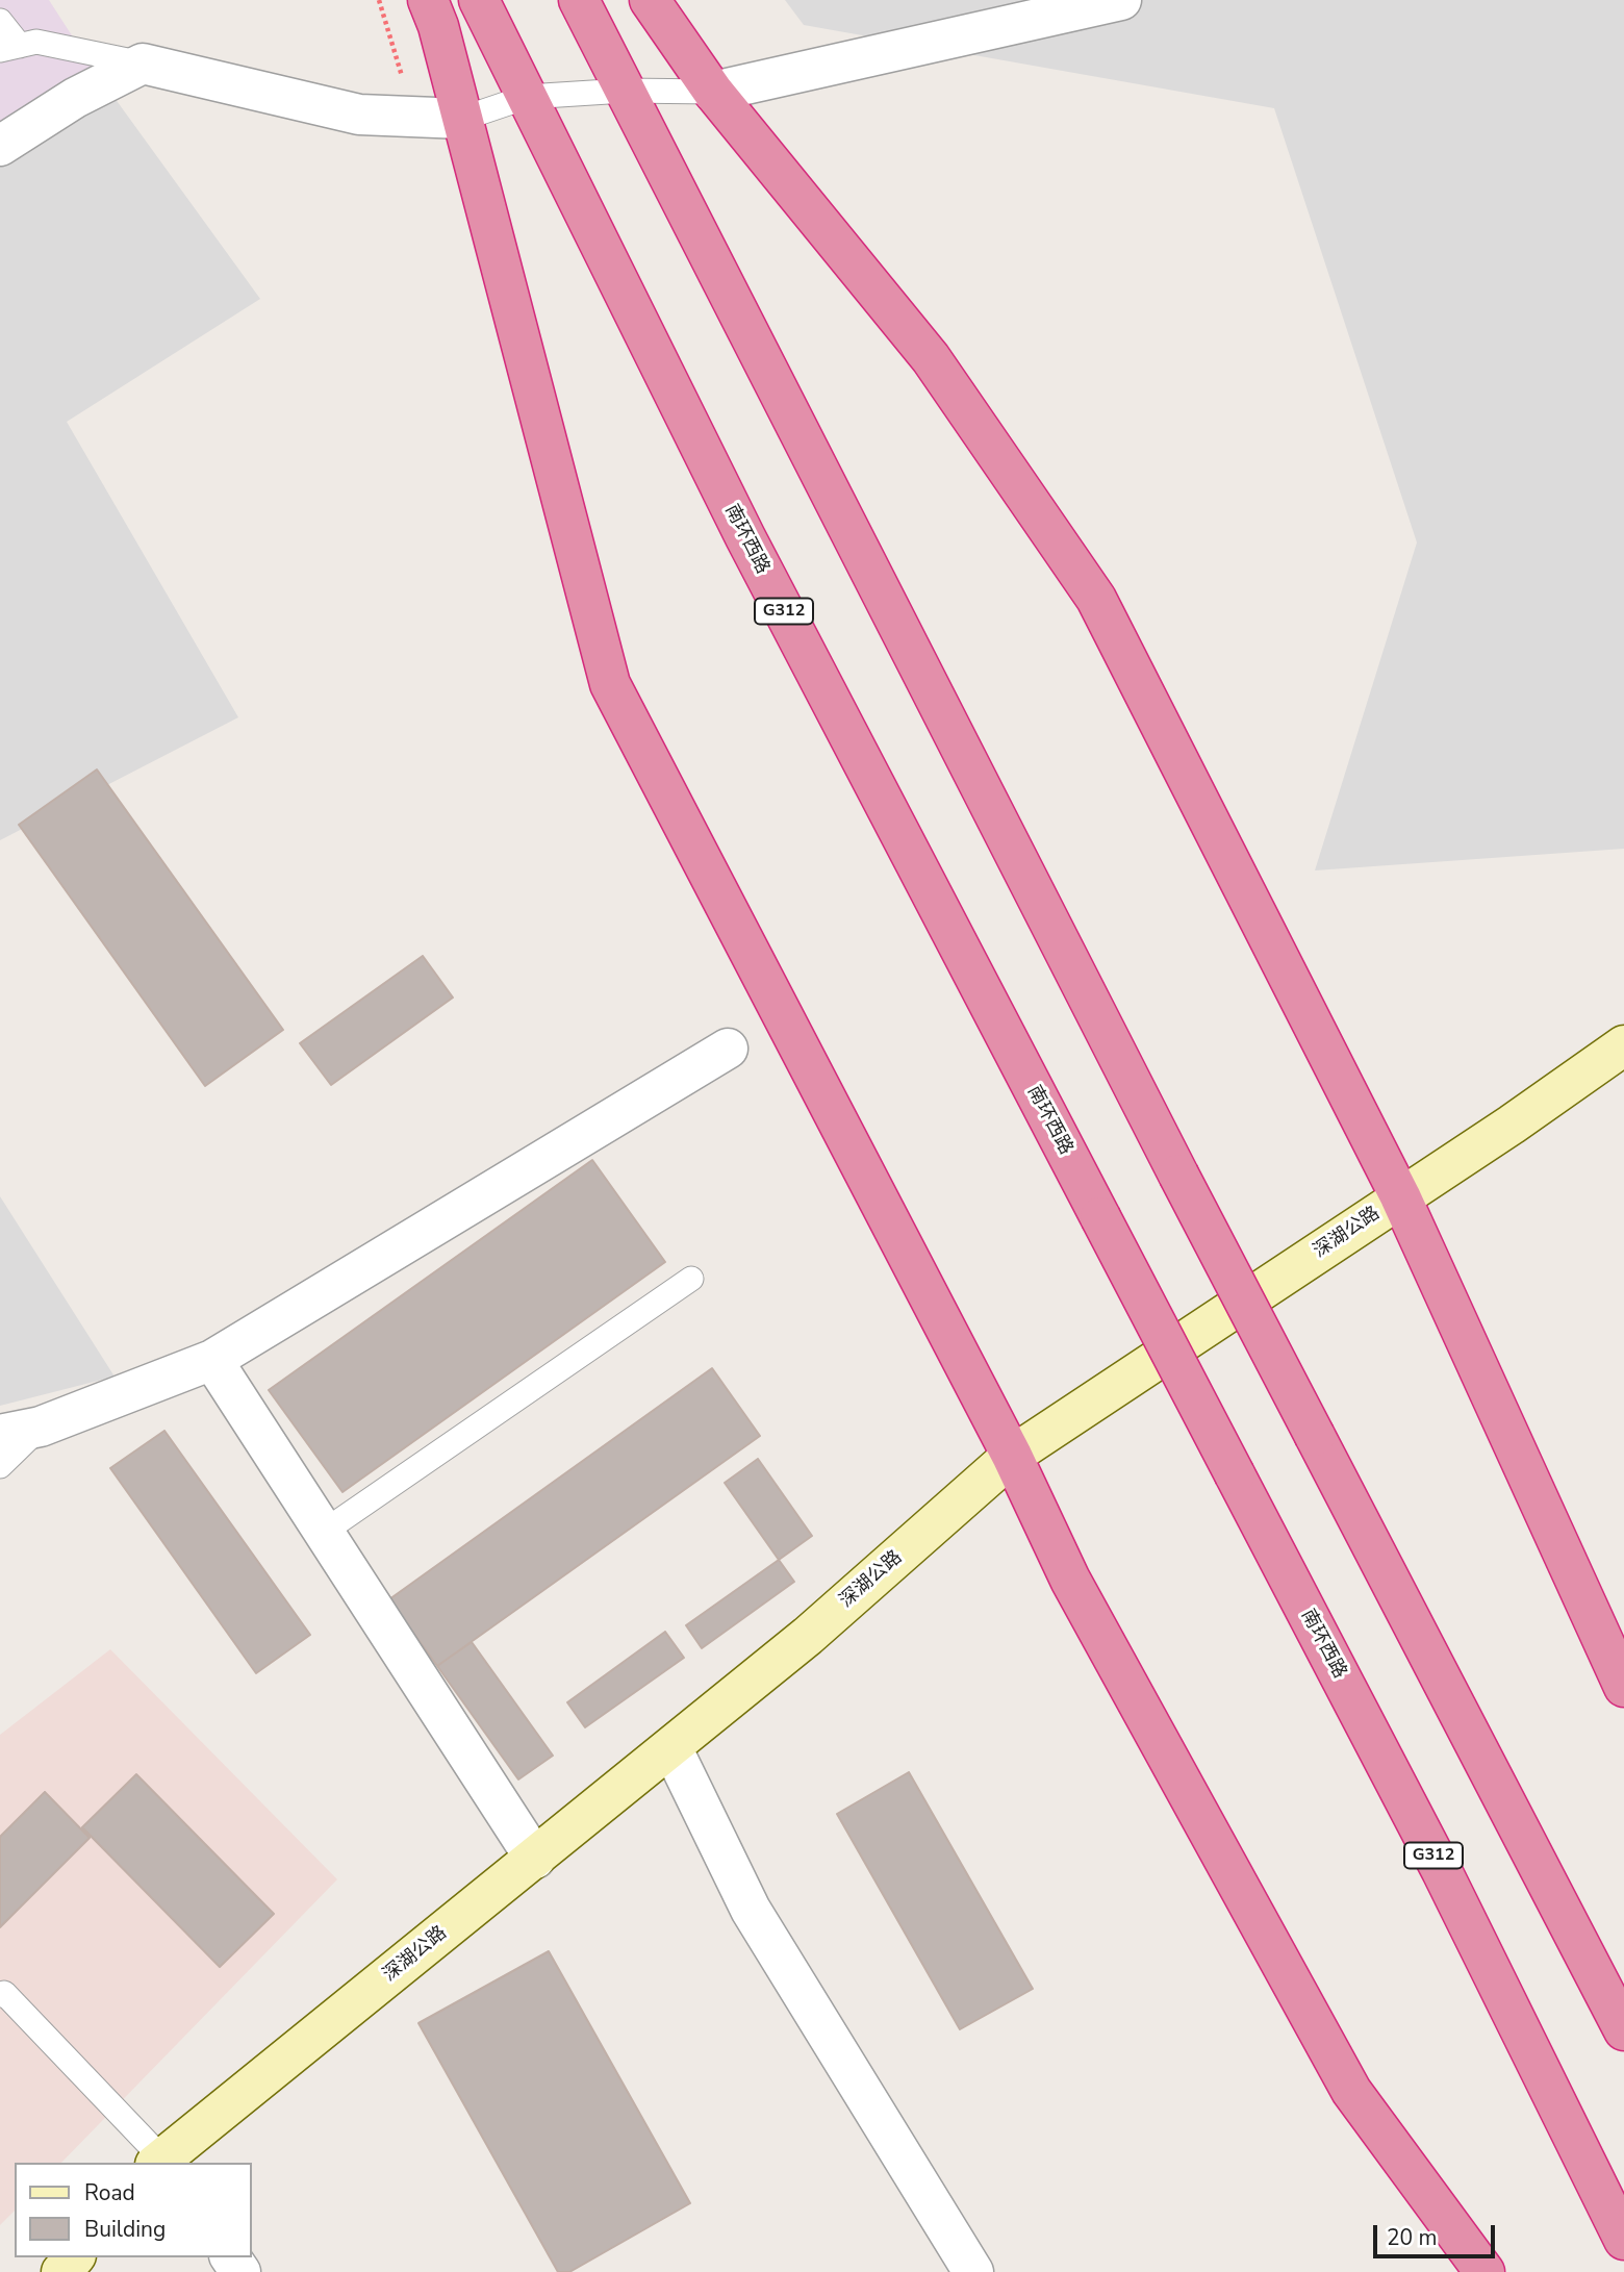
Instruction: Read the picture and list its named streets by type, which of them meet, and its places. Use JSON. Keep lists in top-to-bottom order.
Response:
{
  "streets": {
    "highway": ["南环西路", "G312"],
    "main road": ["深湖公路"]
  },
  "legend": ["Road", "Building"],
  "scale_bar": "20 m"
}
